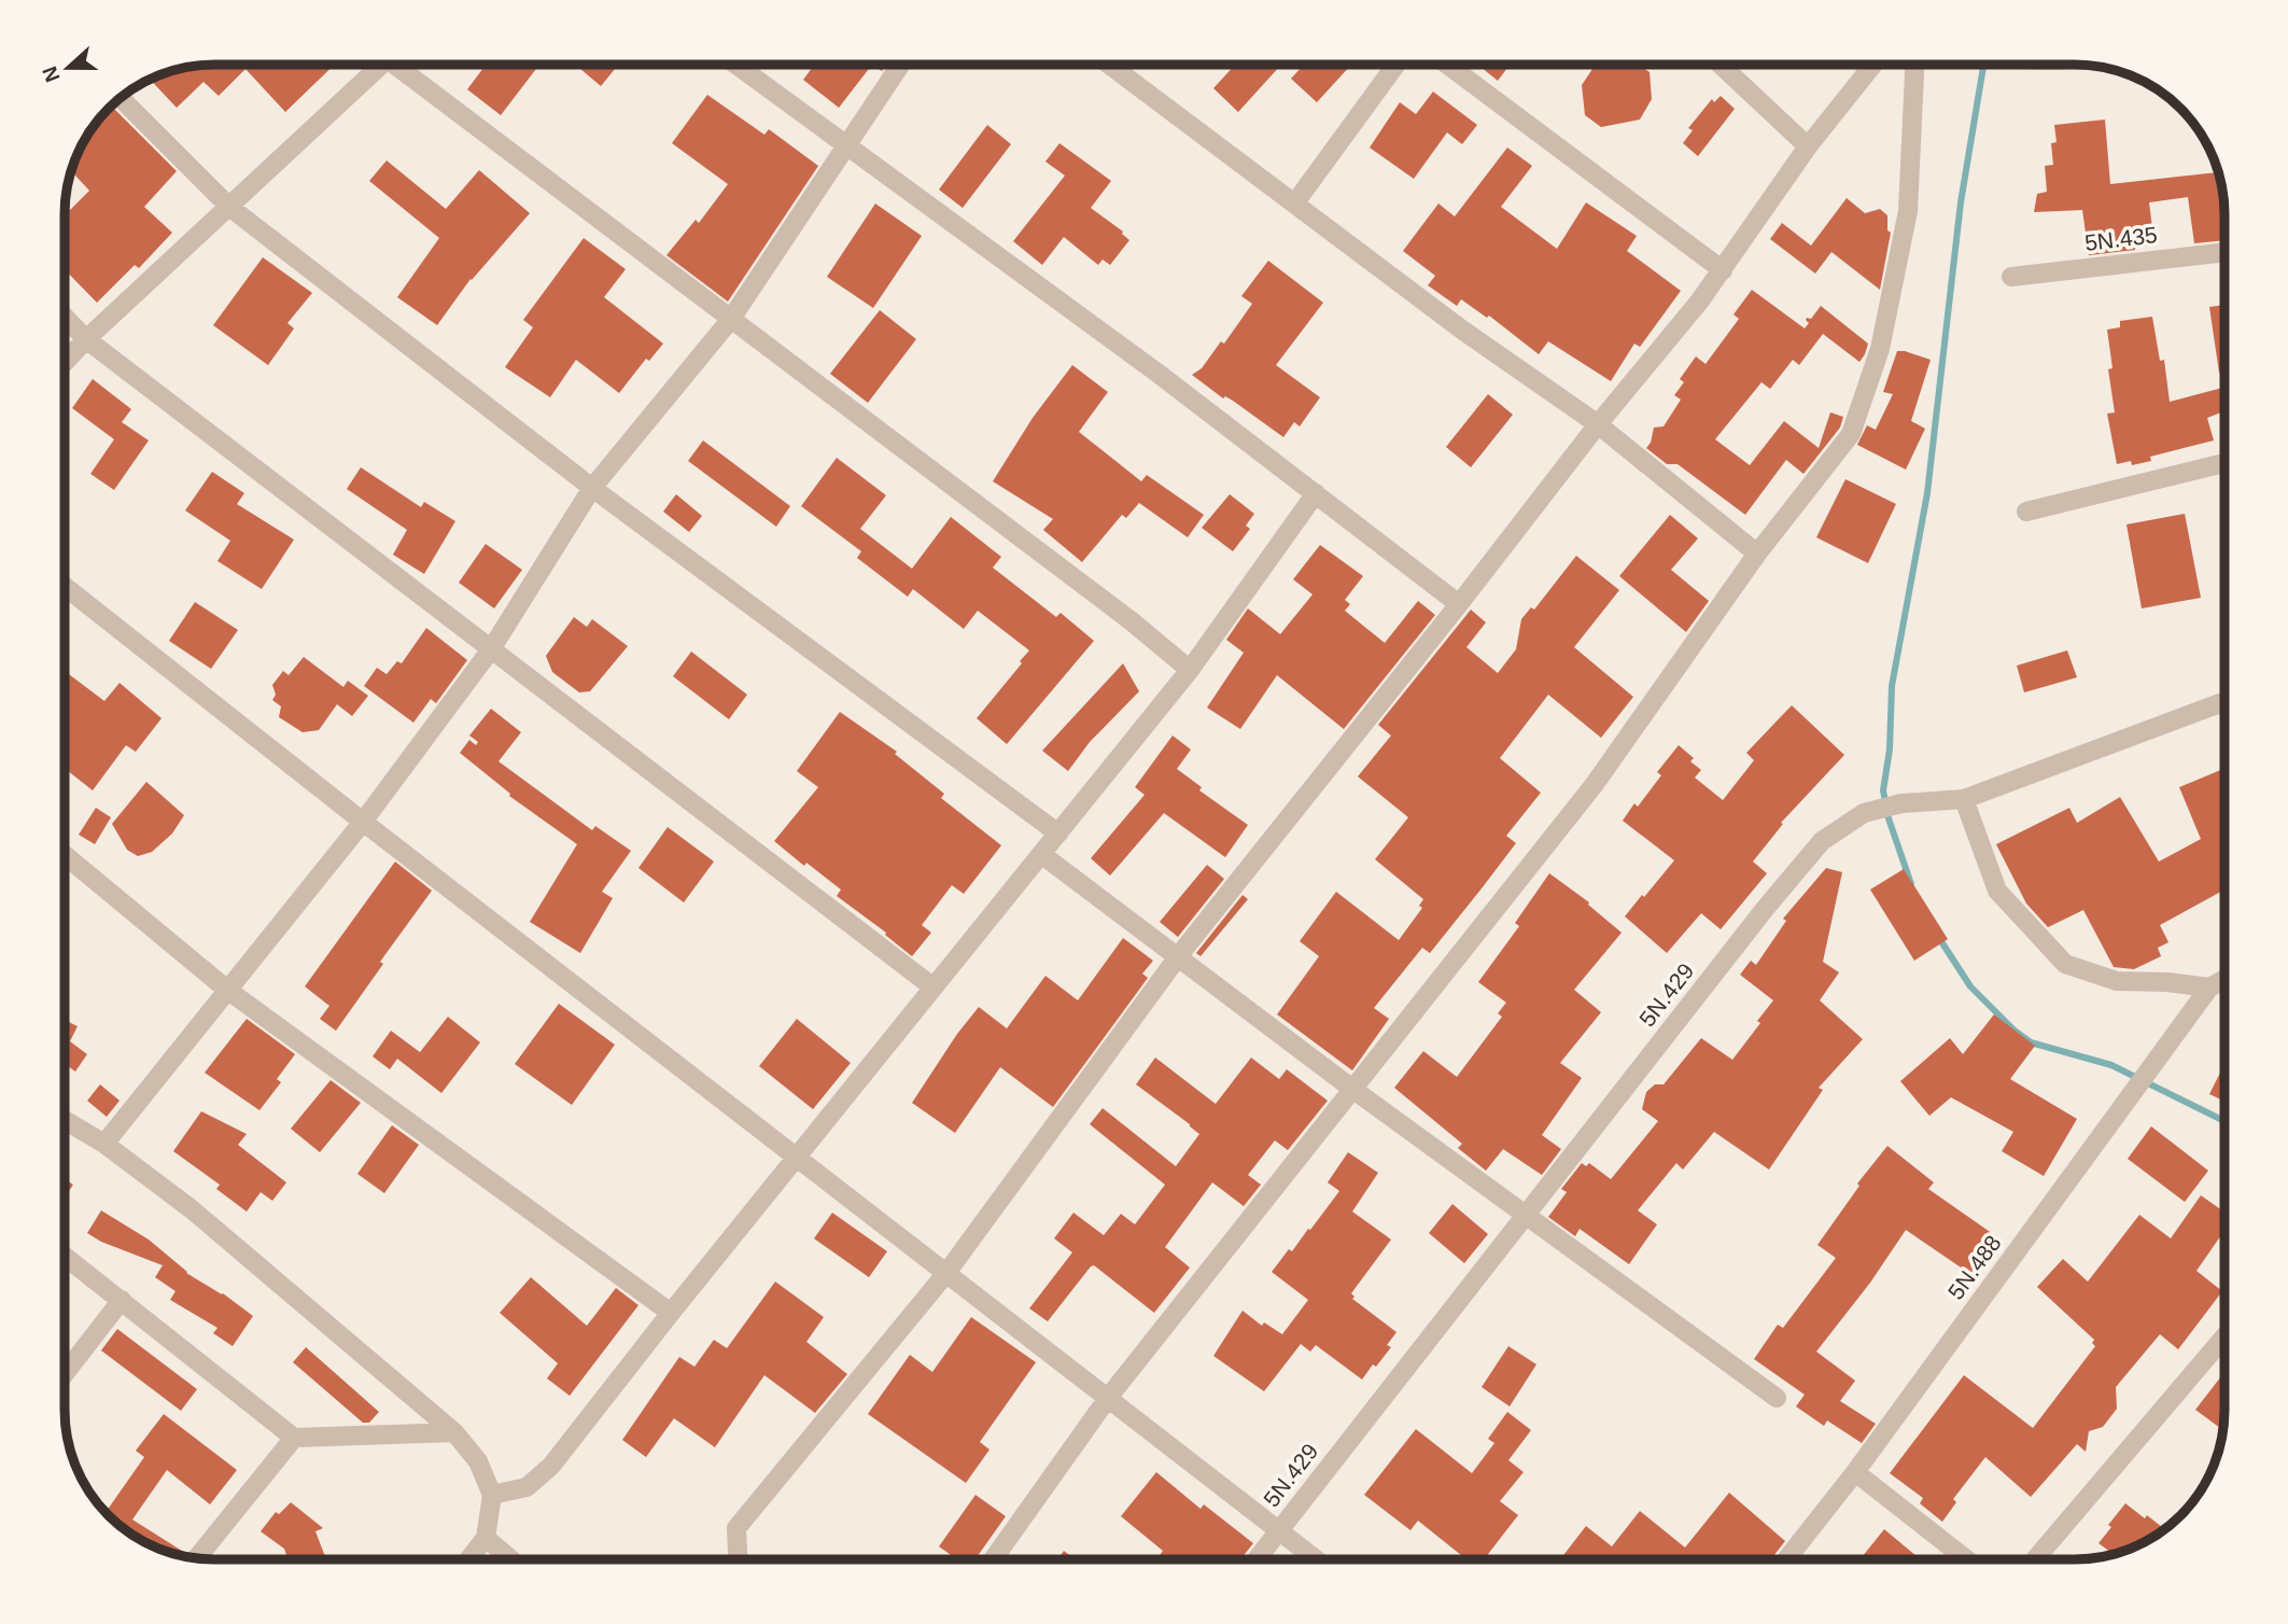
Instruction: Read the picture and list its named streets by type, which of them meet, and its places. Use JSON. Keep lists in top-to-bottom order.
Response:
{
  "streets": {
    "street": ["5N.435", "5N.429", "5N.488"]
  },
  "north": "left"
}
